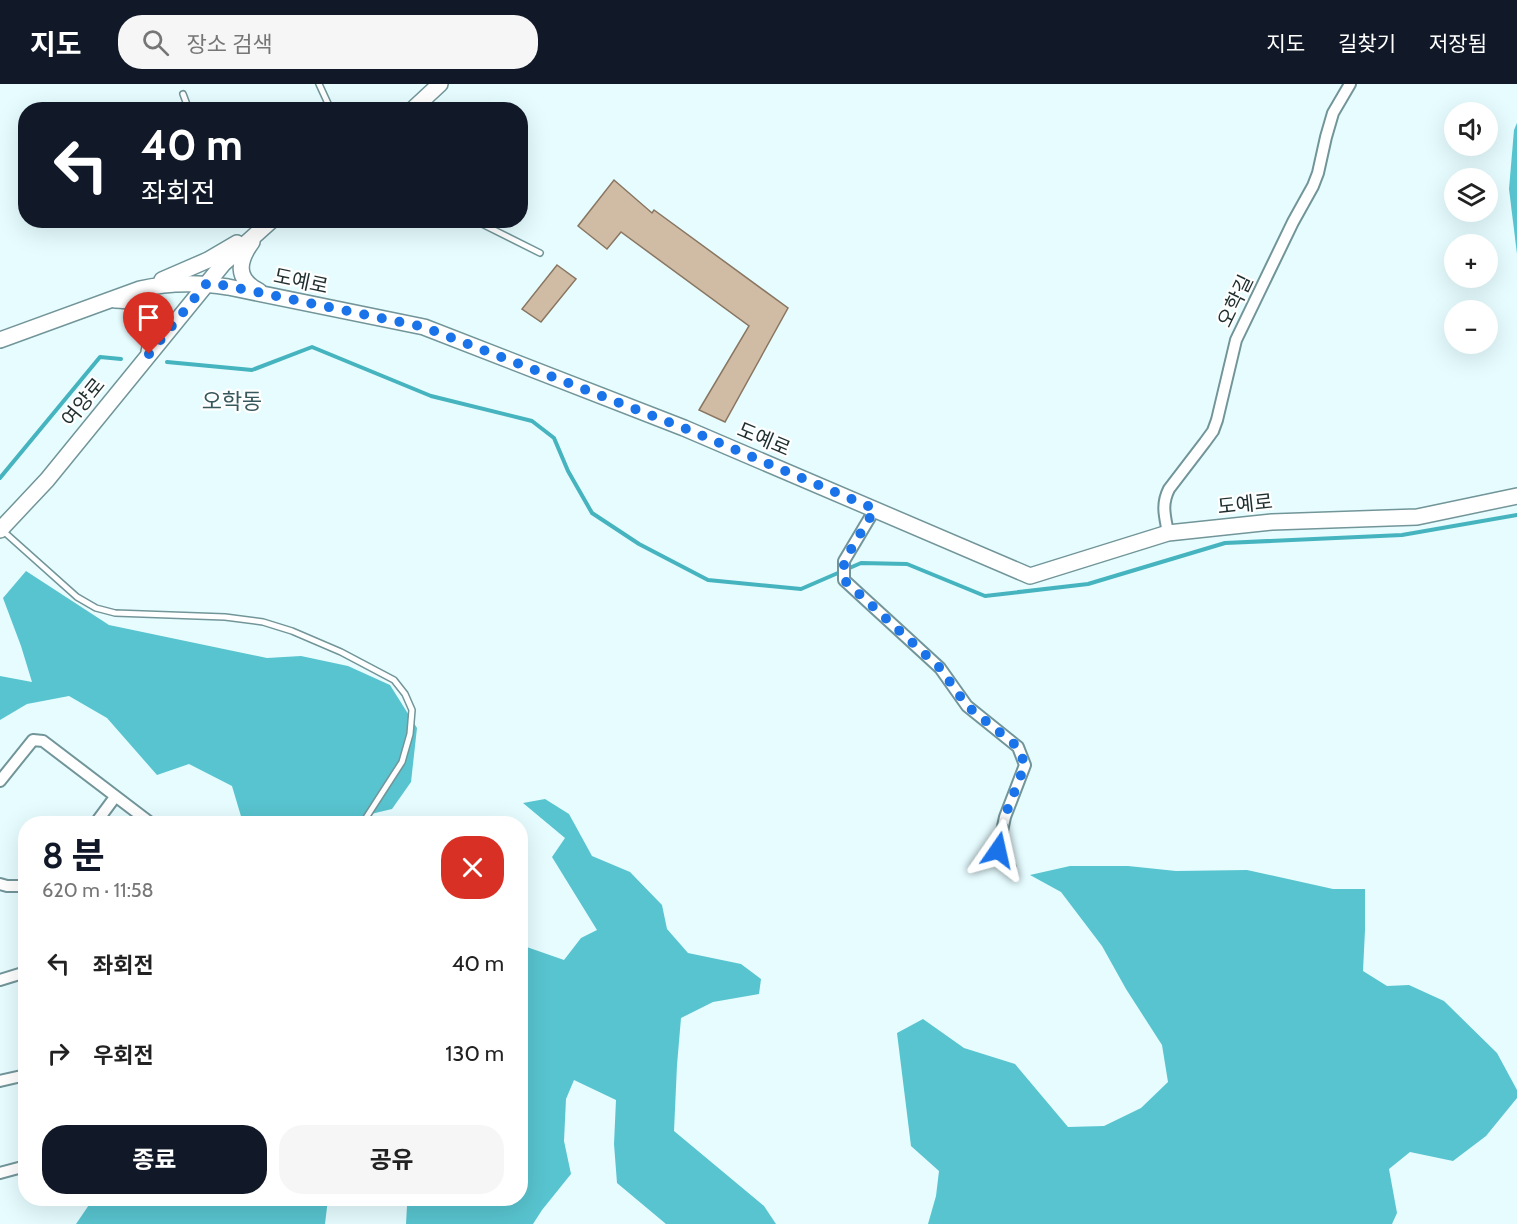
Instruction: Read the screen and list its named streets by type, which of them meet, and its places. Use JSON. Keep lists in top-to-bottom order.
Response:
{
  "streets": {
    "street": ["도예로", "오학길", "여양로"]
  },
  "crossings": [
    ["도예로", "오학길"],
    ["도예로", "여양로"]
  ],
  "districts": ["오학동"],
  "page": {
    "header": "지도",
    "search": "장소 검색",
    "nav": ["지도", "길찾기", "저장됨"],
    "map_buttons": ["+", "−"],
    "turn": ["40 m", "좌회전"],
    "heading": ["8 분", "620 m · 11:58"],
    "list": [
      {
        "name": "좌회전",
        "value": "40 m"
      },
      {
        "name": "우회전",
        "value": "130 m"
      }
    ],
    "buttons": ["종료", "공유"]
  }
}
